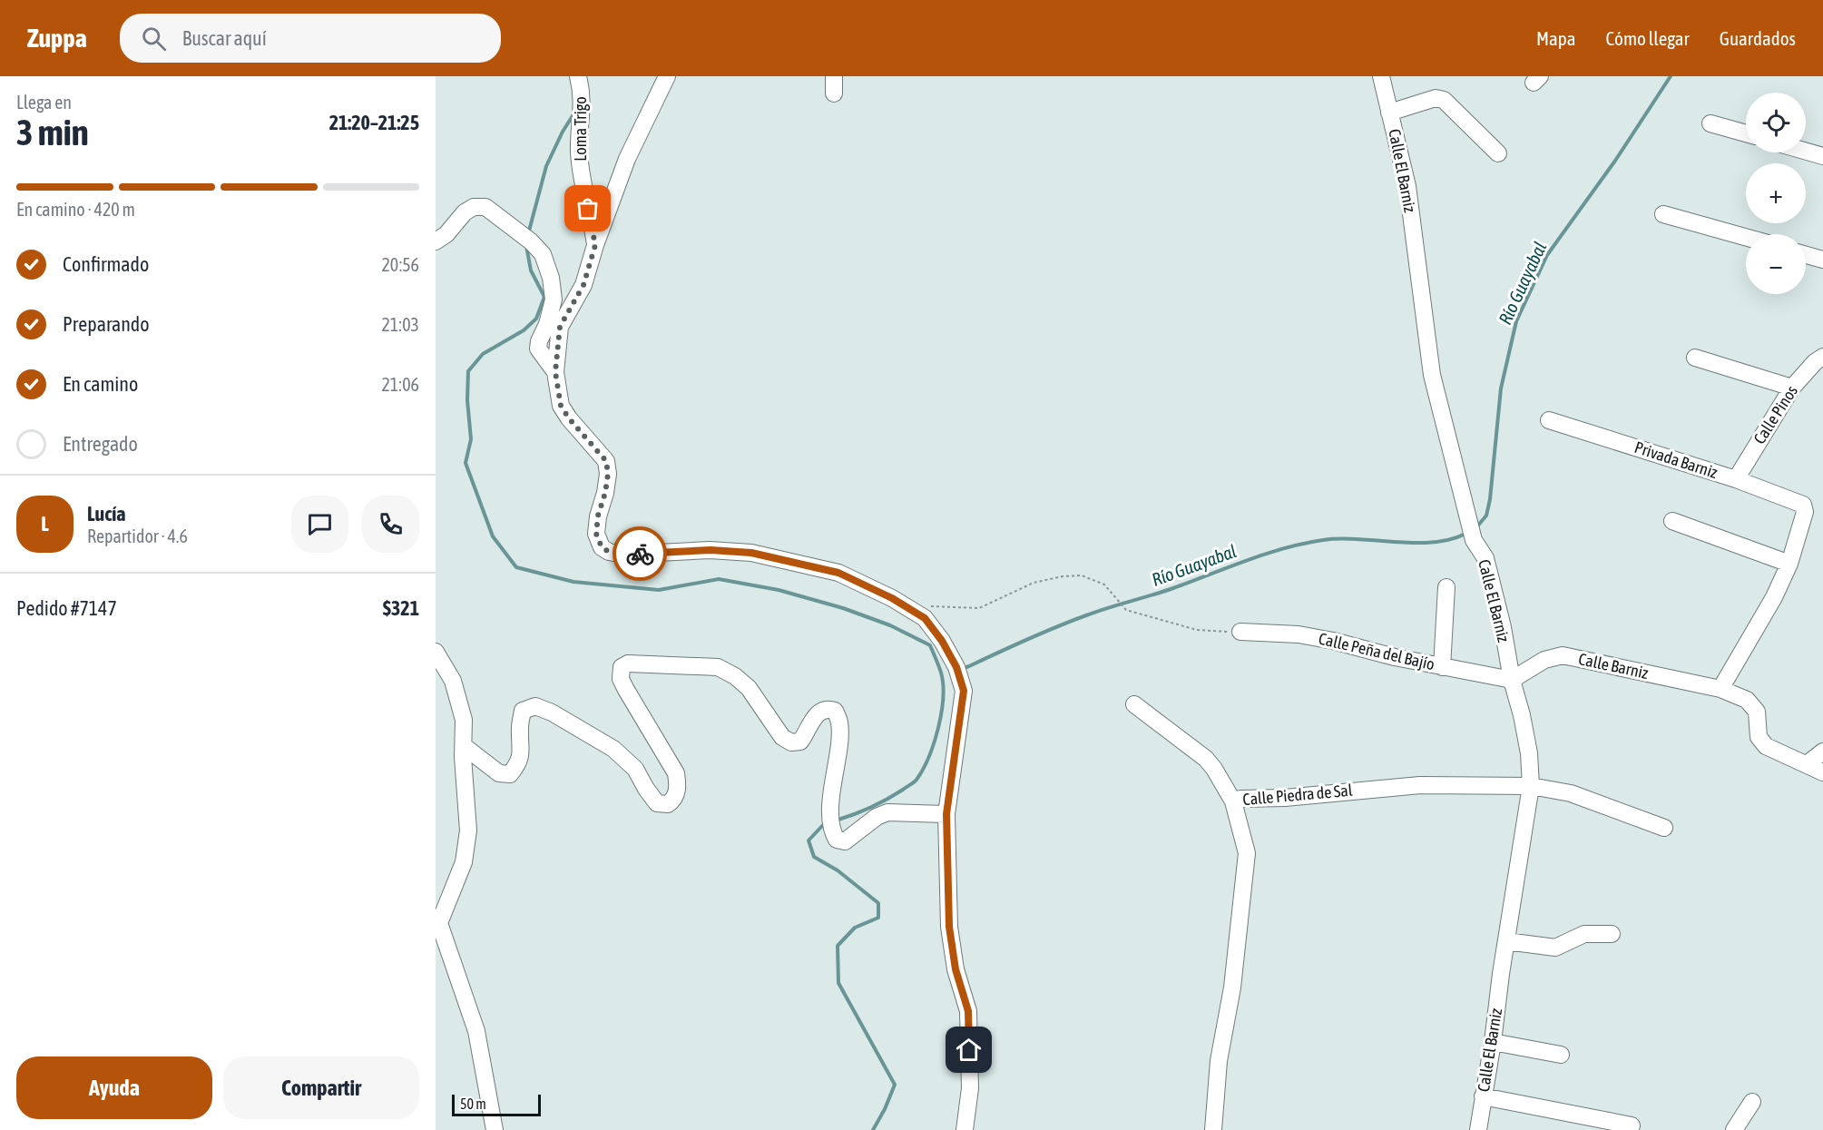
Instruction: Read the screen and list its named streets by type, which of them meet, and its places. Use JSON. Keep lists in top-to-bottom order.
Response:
{
  "streets": {
    "street": [
      "Loma Trigo",
      "Calle El Barniz",
      "Calle Pinos",
      "Privada Barniz",
      "Calle Peña del Bajío",
      "Calle Barniz",
      "Calle Piedra de Sal"
    ]
  },
  "crossings": [
    ["Calle El Barniz", "Calle Peña del Bajío"],
    ["Calle El Barniz", "Calle Barniz"],
    ["Calle El Barniz", "Calle Piedra de Sal"],
    ["Calle Pinos", "Privada Barniz"],
    ["Calle Peña del Bajío", "Calle Barniz"]
  ],
  "water": ["Río Guayabal"],
  "scale_bar": "50 m",
  "page": {
    "header": "Zuppa",
    "search": "Buscar aquí",
    "nav": ["Mapa", "Cómo llegar", "Guardados"],
    "heading": ["3 min", "Llega en", "21:20–21:25"],
    "panel": [
      "Lucía",
      "Repartidor · 4.6",
      "Pedido #7147",
      "$321"
    ],
    "map_buttons": ["+", "−"],
    "bar": "En camino · 420 m",
    "list": [
      ["Confirmado", "20:56"],
      ["Preparando", "21:03"],
      ["En camino", "21:06"],
      "Entregado"
    ],
    "round": "L",
    "buttons": ["Ayuda", "Compartir"],
    "scale": "50 m"
  }
}
